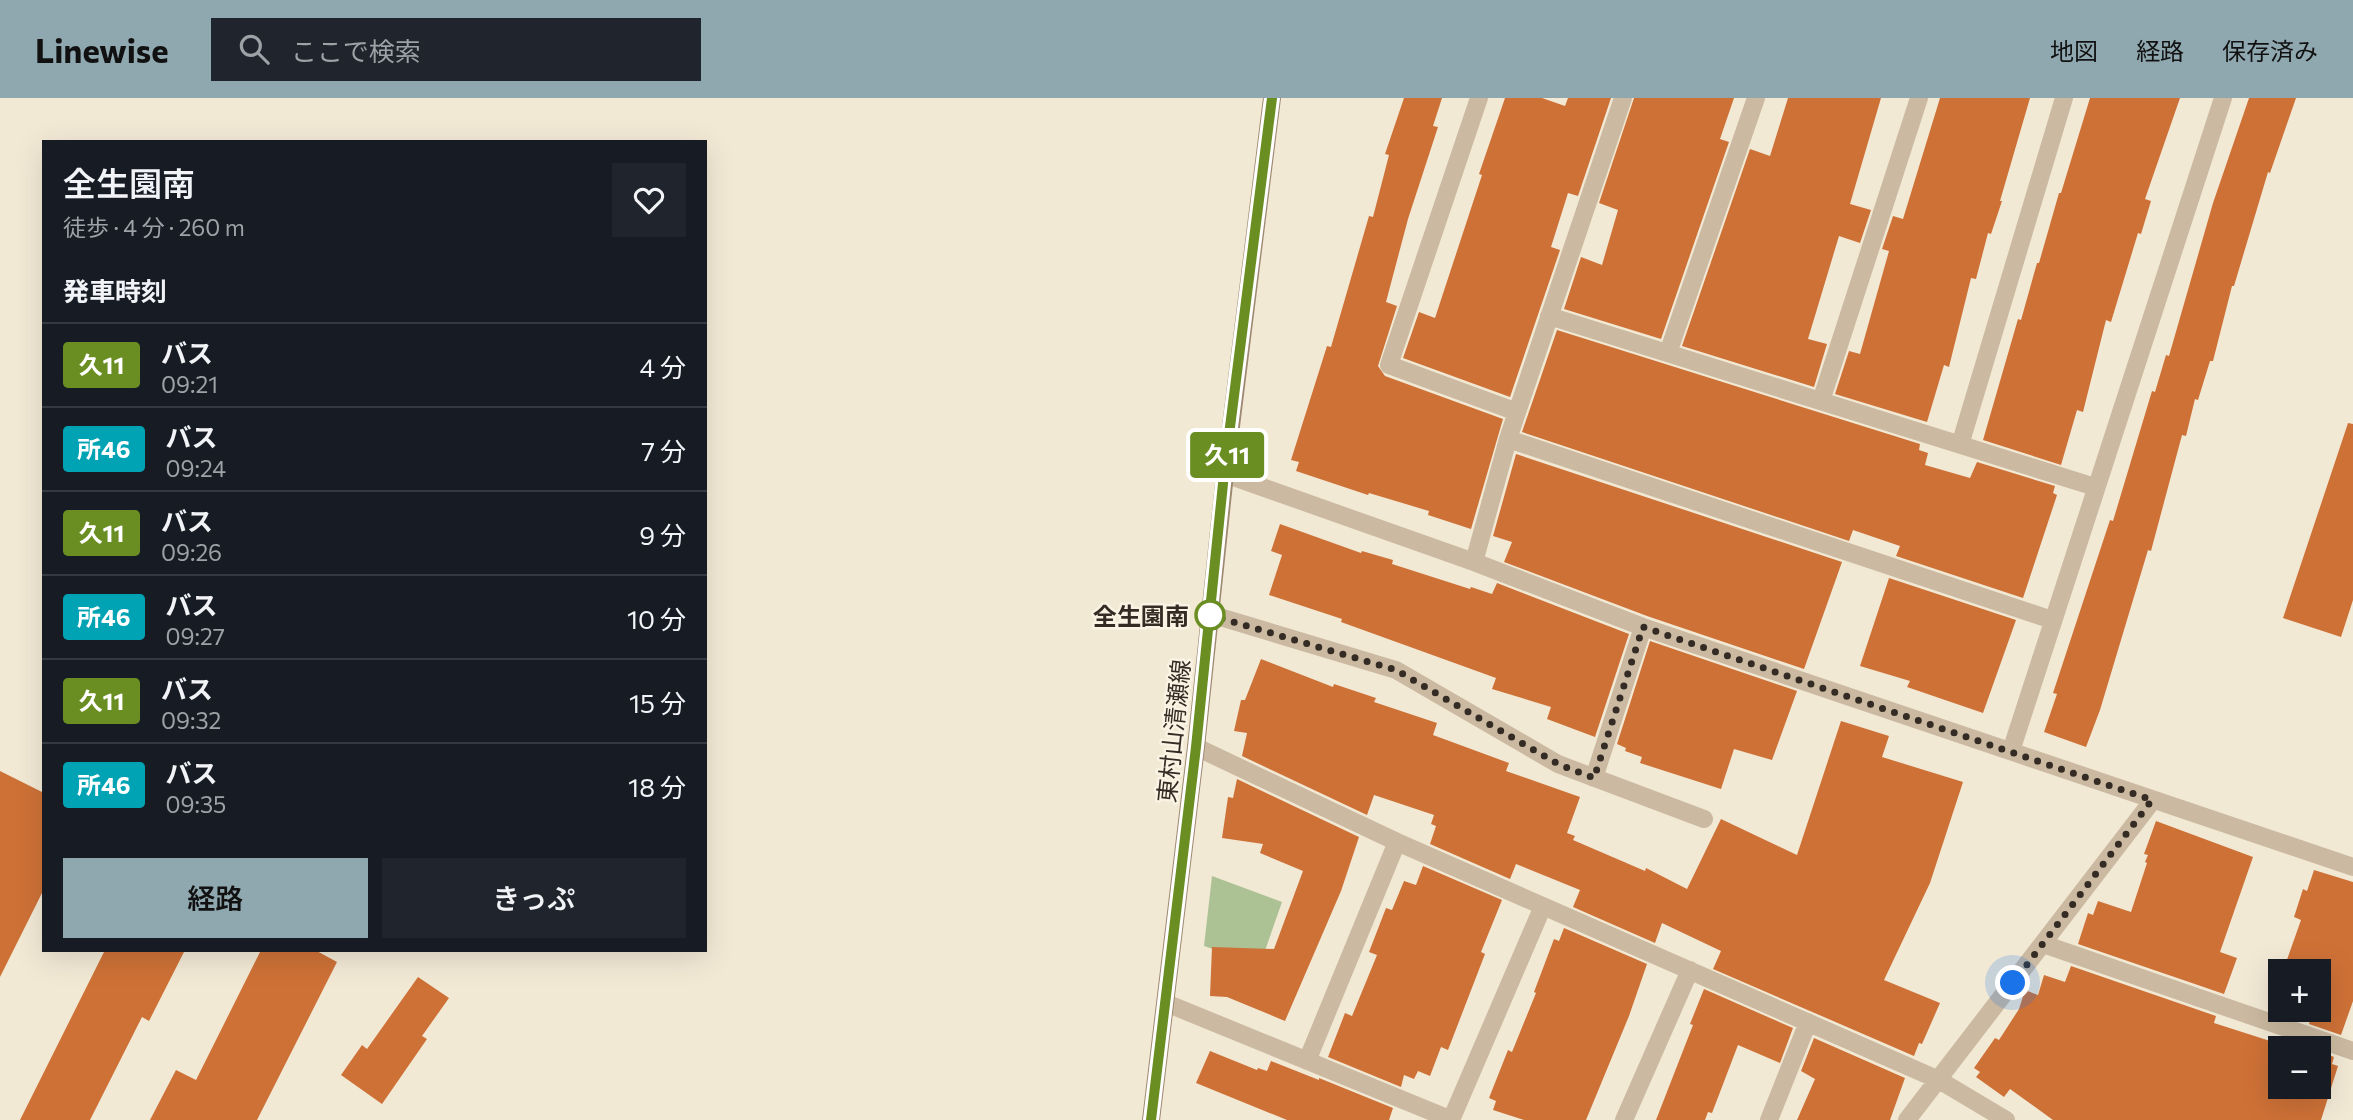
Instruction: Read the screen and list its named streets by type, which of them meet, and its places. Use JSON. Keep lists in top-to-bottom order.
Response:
{
  "streets": {
    "main road": ["東村山清瀬線"]
  },
  "places": ["全生園南"],
  "lines": ["bus line 久11"],
  "page": {
    "header": "Linewise",
    "search": "ここで検索",
    "nav": ["地図", "経路", "保存済み"],
    "on_map": "久11",
    "heading": [
      ["全生園南", "徒歩 · 4 分 · 260 m"],
      "発車時刻"
    ],
    "list": [
      {
        "mark": "久11",
        "name": "バス",
        "note": "09:21",
        "value": "4 分"
      },
      {
        "mark": "所46",
        "name": "バス",
        "note": "09:24",
        "value": "7 分"
      },
      {
        "mark": "久11",
        "name": "バス",
        "note": "09:26",
        "value": "9 分"
      },
      {
        "mark": "所46",
        "name": "バス",
        "note": "09:27",
        "value": "10 分"
      },
      {
        "mark": "久11",
        "name": "バス",
        "note": "09:32",
        "value": "15 分"
      },
      {
        "mark": "所46",
        "name": "バス",
        "note": "09:35",
        "value": "18 分"
      }
    ],
    "buttons": ["経路", "きっぷ"],
    "map_buttons": ["+", "−"]
  }
}
